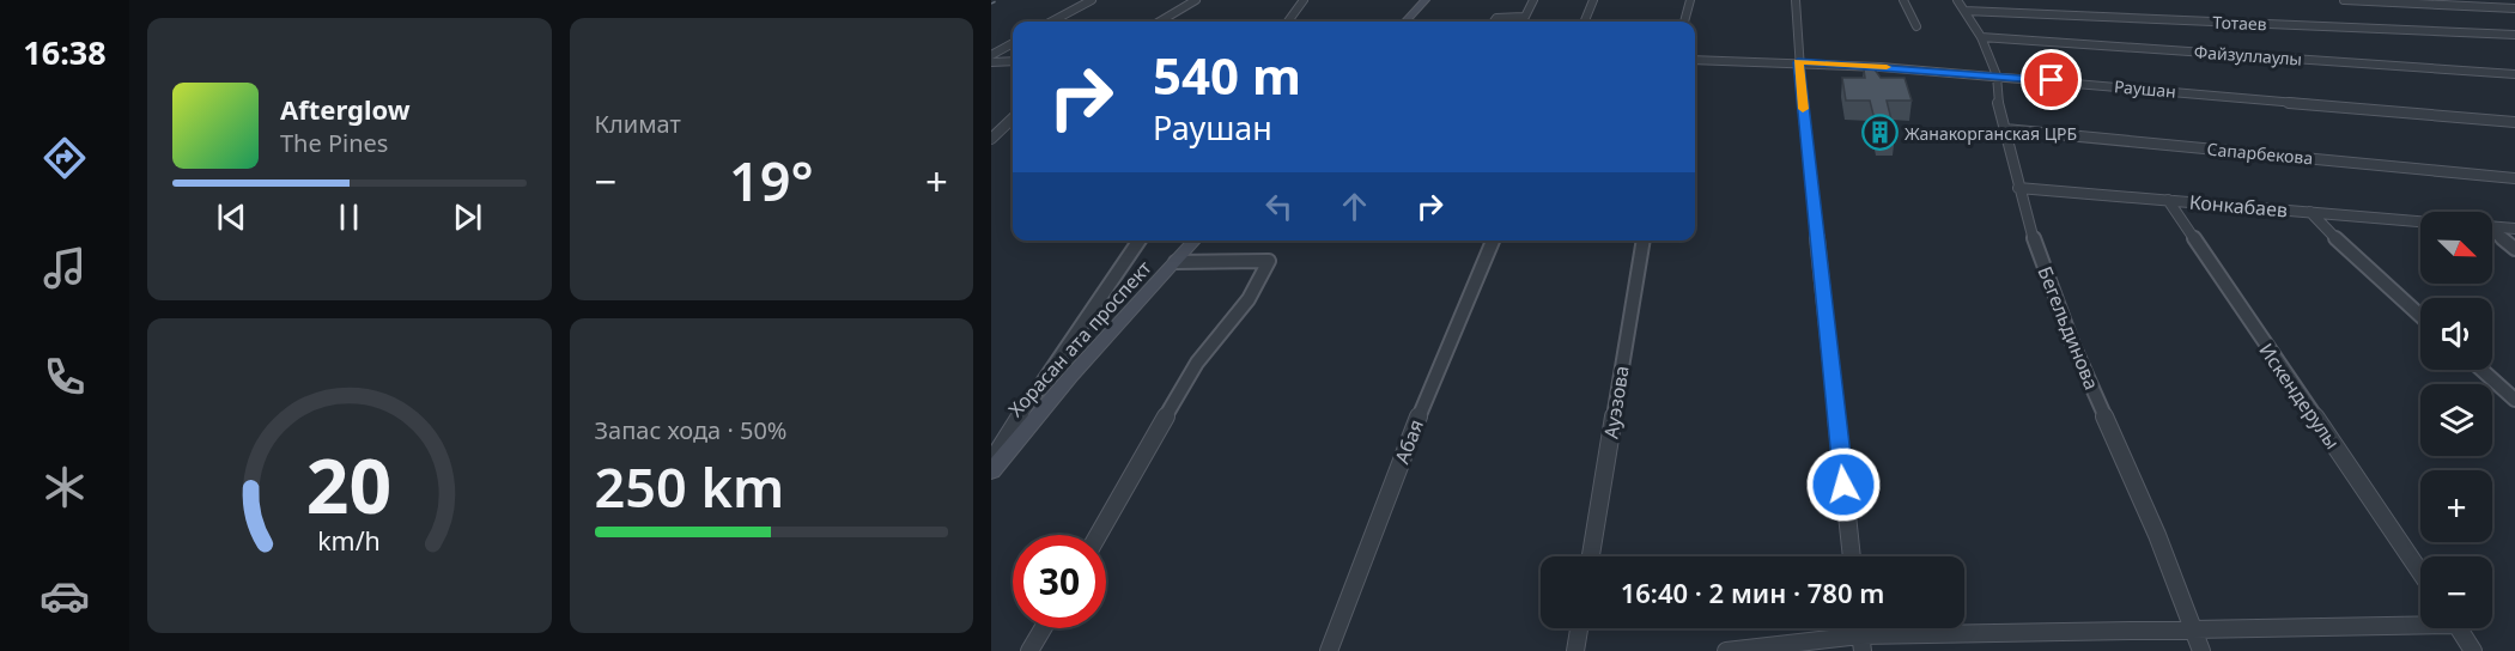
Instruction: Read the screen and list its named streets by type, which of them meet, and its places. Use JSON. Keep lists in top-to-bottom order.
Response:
{
  "streets": {
    "main road": ["Хорасан ата проспект"],
    "street": [
      "Тотаев",
      "Файзуллаулы",
      "Раушан",
      "Сапарбекова",
      "Конкабаев",
      "Бегельдинова",
      "Искендерулы",
      "Ауэзова",
      "Абая"
    ]
  },
  "crossings": [
    ["Тотаев", "Бегельдинова"],
    ["Файзуллаулы", "Бегельдинова"],
    ["Раушан", "Бегельдинова"],
    ["Сапарбекова", "Бегельдинова"],
    ["Конкабаев", "Бегельдинова"],
    ["Конкабаев", "Искендерулы"]
  ],
  "places": {
    "building": ["Жанакорганская ЦРБ"]
  },
  "north": "bottom right",
  "page": {
    "tabs": "16:38",
    "tile": [
      "Климат",
      ["Запас хода · 50%", "250 km"]
    ],
    "turn": ["540 m", "Раушан"],
    "song": ["Afterglow", "The Pines"],
    "heat": ["−", "19°", "+"],
    "map_buttons": ["+", "−"],
    "limit": "30",
    "trip": "16:40 · 2 мин · 780 m",
    "gauge": ["20", "km/h"]
  }
}
